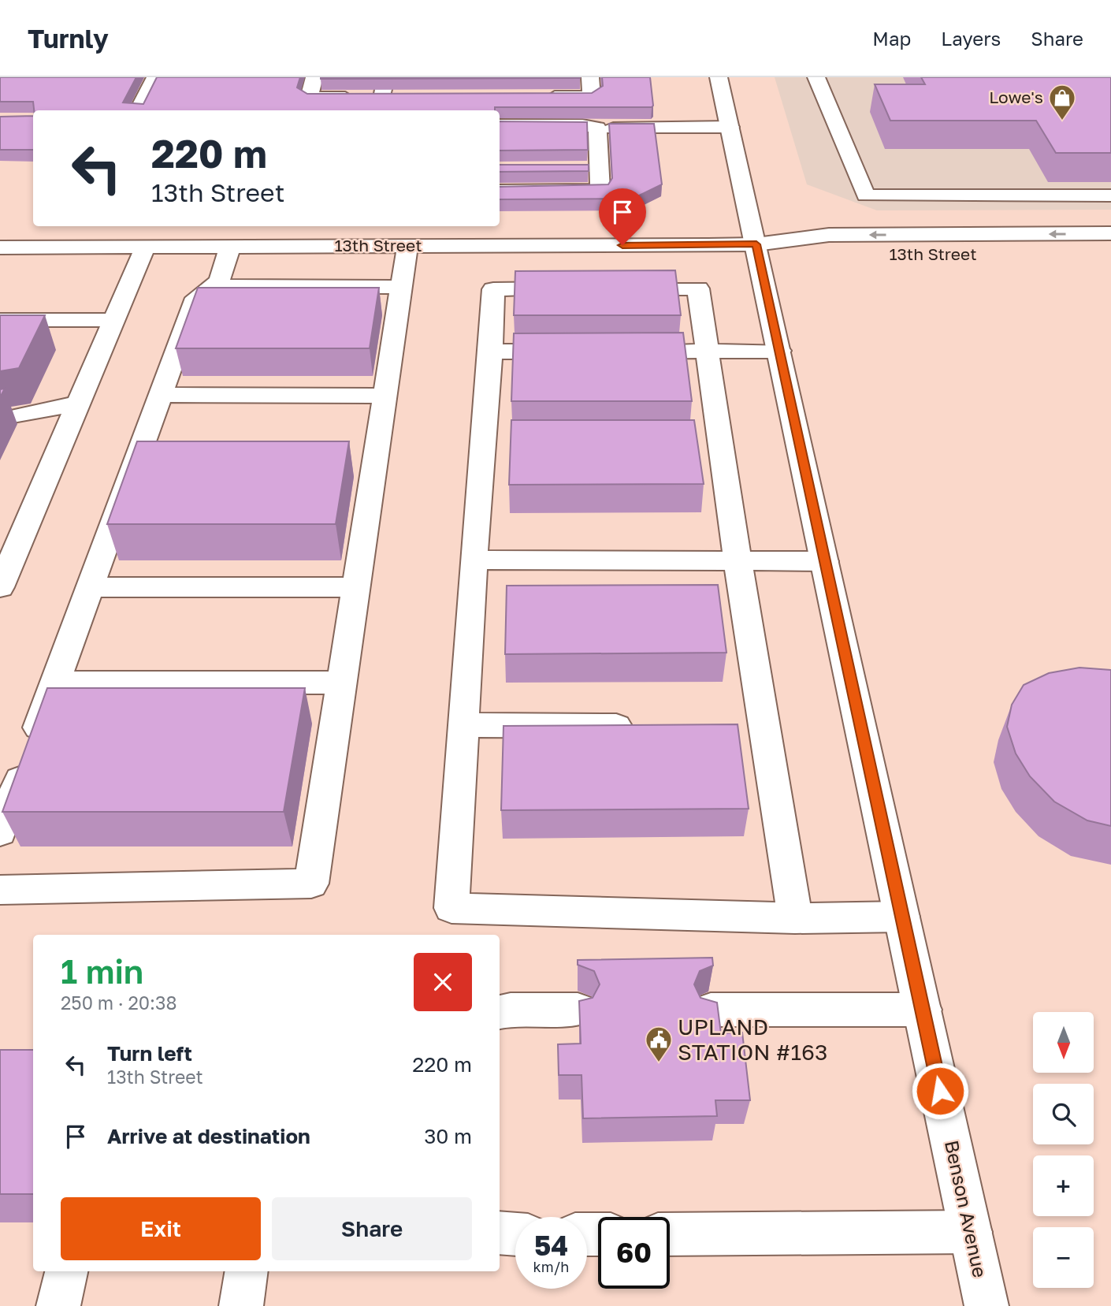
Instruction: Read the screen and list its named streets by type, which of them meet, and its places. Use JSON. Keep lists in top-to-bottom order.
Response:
{
  "streets": {
    "main road": ["13th Street", "Benson Avenue"]
  },
  "crossings": [
    ["13th Street", "Benson Avenue"]
  ],
  "places": {
    "shop": ["Lowe's"],
    "public building": ["UPLAND STATION #163"]
  },
  "north": "bottom",
  "page": {
    "header": "Turnly",
    "nav": ["Map", "Layers", "Share"],
    "turn": ["220 m", "13th Street"],
    "heading": ["1 min", "250 m · 20:38"],
    "map_buttons": ["+", "−"],
    "list": [
      {
        "name": "Turn left",
        "note": "13th Street",
        "value": "220 m"
      },
      {
        "name": "Arrive at destination",
        "value": "30 m"
      }
    ],
    "buttons": ["Exit", "Share"],
    "speed": "54 km/h",
    "limit": "60"
  }
}
